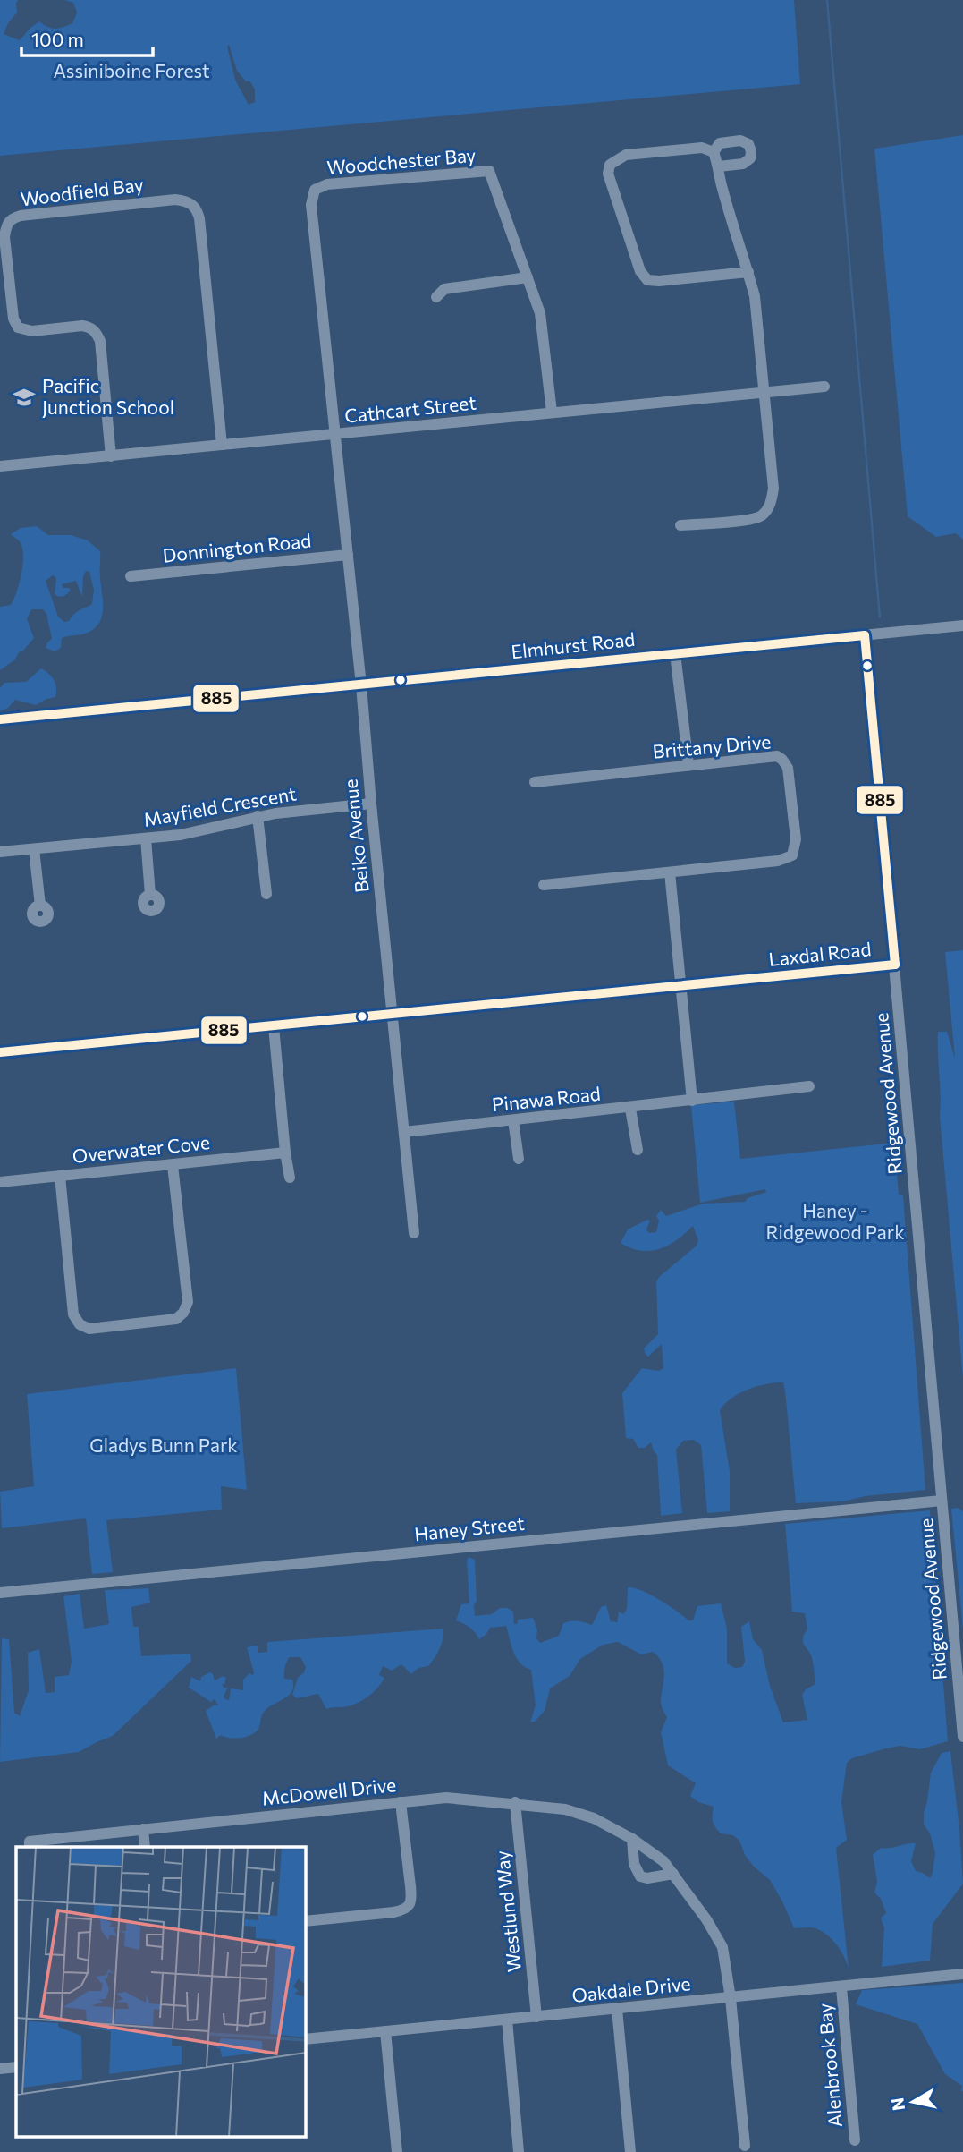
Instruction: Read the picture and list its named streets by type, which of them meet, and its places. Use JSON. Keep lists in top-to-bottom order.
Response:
{
  "streets": {
    "street": [
      "Woodchester Bay",
      "Woodfield Bay",
      "Cathcart Street",
      "Donnington Road",
      "Elmhurst Road",
      "Brittany Drive",
      "Mayfield Crescent",
      "Beiko Avenue",
      "Laxdal Road",
      "Ridgewood Avenue",
      "Pinawa Road",
      "Overwater Cove",
      "Haney Street",
      "McDowell Drive",
      "Westlund Way",
      "Oakdale Drive",
      "Alenbrook Bay"
    ]
  },
  "crossings": [
    ["Woodchester Bay", "Cathcart Street"],
    ["Woodchester Bay", "Beiko Avenue"],
    ["Woodfield Bay", "Cathcart Street"],
    ["Cathcart Street", "Beiko Avenue"],
    ["Donnington Road", "Beiko Avenue"],
    ["Elmhurst Road", "Beiko Avenue"],
    ["Elmhurst Road", "Ridgewood Avenue"],
    ["Mayfield Crescent", "Beiko Avenue"],
    ["Beiko Avenue", "Laxdal Road"],
    ["Beiko Avenue", "Pinawa Road"],
    ["Laxdal Road", "Ridgewood Avenue"],
    ["Ridgewood Avenue", "Haney Street"],
    ["McDowell Drive", "Westlund Way"],
    ["McDowell Drive", "Oakdale Drive"],
    ["Westlund Way", "Oakdale Drive"],
    ["Oakdale Drive", "Alenbrook Bay"]
  ],
  "parks": ["Assiniboine Forest", "Haney - Ridgewood Park", "Gladys Bunn Park"],
  "places": {
    "school or university": ["Pacific Junction School"]
  },
  "lines": ["transit line 885"],
  "scale_bar": "100 m",
  "north": "left"
}
